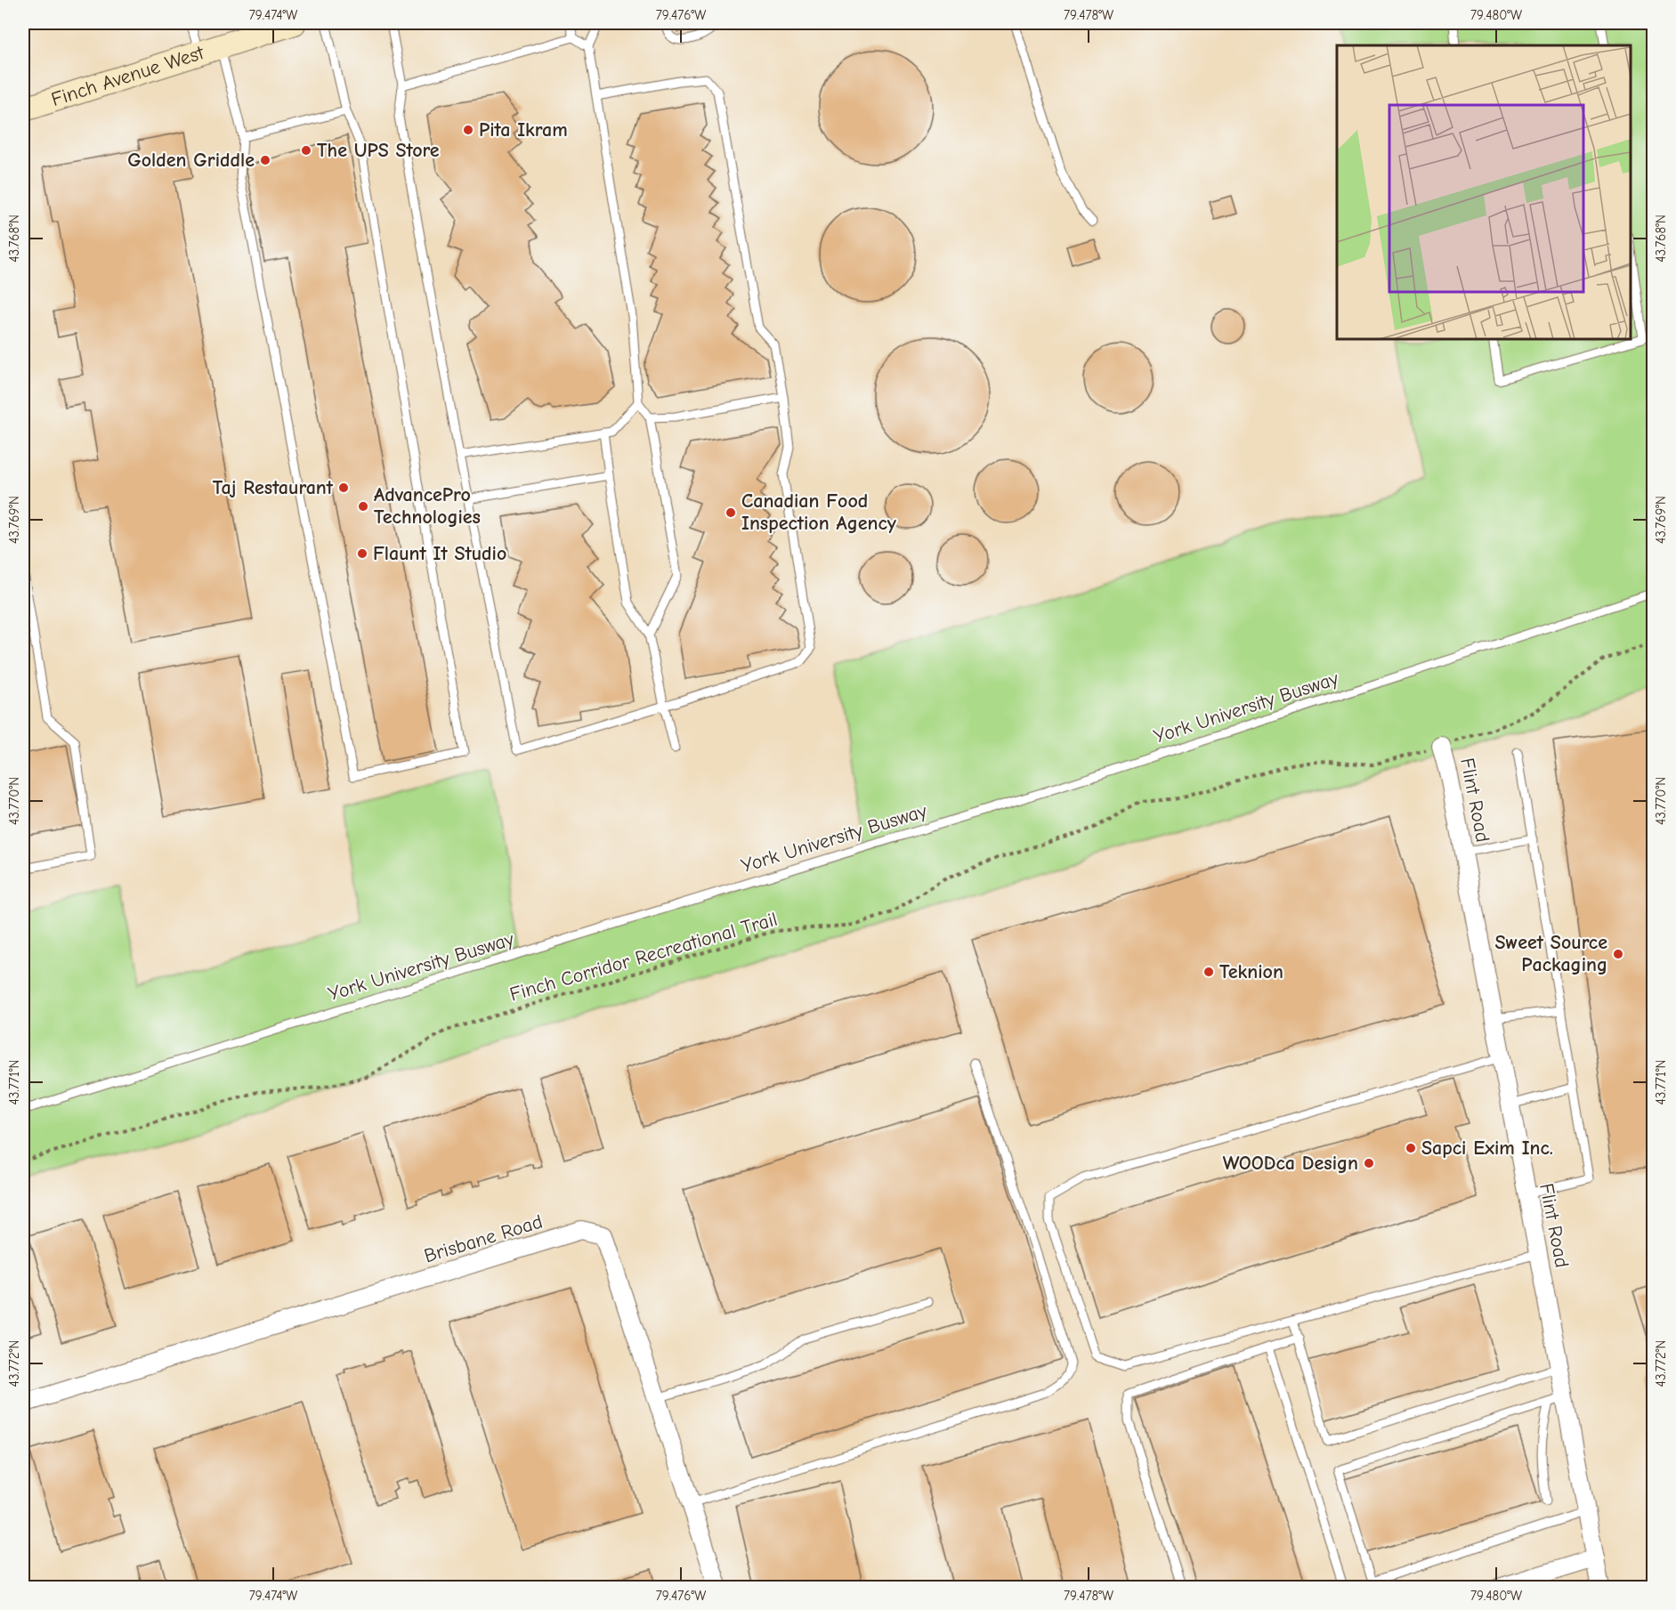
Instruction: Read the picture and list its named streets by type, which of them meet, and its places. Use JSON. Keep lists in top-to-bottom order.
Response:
{
  "streets": {
    "main road": ["Finch Avenue West"],
    "street": ["Flint Road", "Brisbane Road"],
    "lane": ["York University Busway"],
    "path": ["Finch Corridor Recreational Trail"]
  },
  "crossings": [
    ["Flint Road", "Finch Corridor Recreational Trail"]
  ],
  "places": [
    "Pita Ikram",
    "The UPS Store",
    "Golden Griddle",
    "Taj Restaurant",
    "AdvancePro Technologies",
    "Canadian Food Inspection Agency",
    "Flaunt It Studio",
    "Sweet Source Packaging",
    "Teknion",
    "Sapci Exim Inc.",
    "WOODca Design"
  ],
  "coordinates": [
    "79.474°W",
    "79.476°W",
    "79.478°W",
    "79.480°W",
    "43.768°N",
    "43.769°N",
    "43.770°N",
    "43.771°N",
    "43.772°N"
  ]
}
